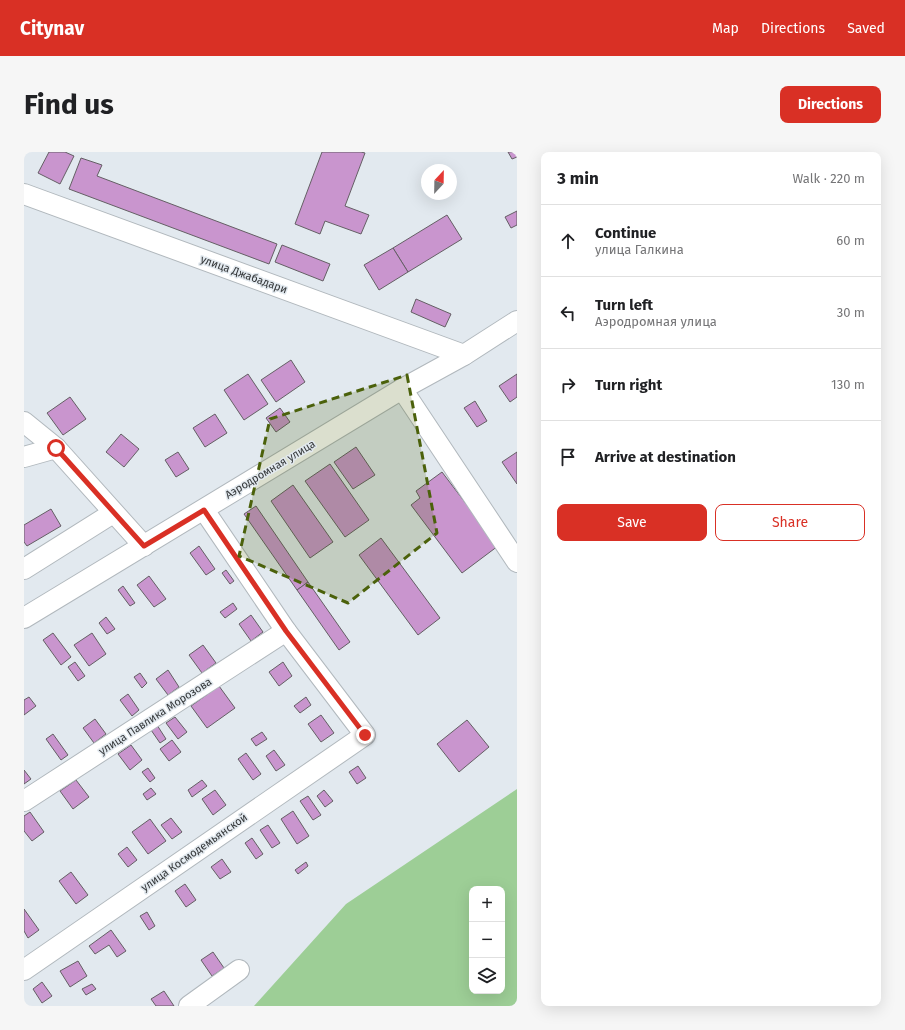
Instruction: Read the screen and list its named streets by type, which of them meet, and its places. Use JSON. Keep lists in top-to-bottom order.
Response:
{
  "streets": {
    "street": [
      "улица Джабадари",
      "Аэродромная улица",
      "улица Павлика Морозова",
      "улица Космодемьянской"
    ]
  },
  "crossings": [
    ["улица Джабадари", "Аэродромная улица"],
    ["улица Павлика Морозова", "улица Космодемьянской"]
  ],
  "north": "top",
  "page": {
    "header": "Citynav",
    "nav": ["Map", "Directions", "Saved"],
    "buttons": [
      "Directions",
      ["Save", "Share"]
    ],
    "title": "Find us",
    "heading": ["3 min", "Walk · 220 m"],
    "list": [
      ["Continue", "улица Галкина", "60 m"],
      ["Turn left", "Аэродромная улица", "30 m"],
      ["Turn right", "130 m"],
      "Arrive at destination"
    ],
    "map_buttons": ["+", "−"]
  }
}
